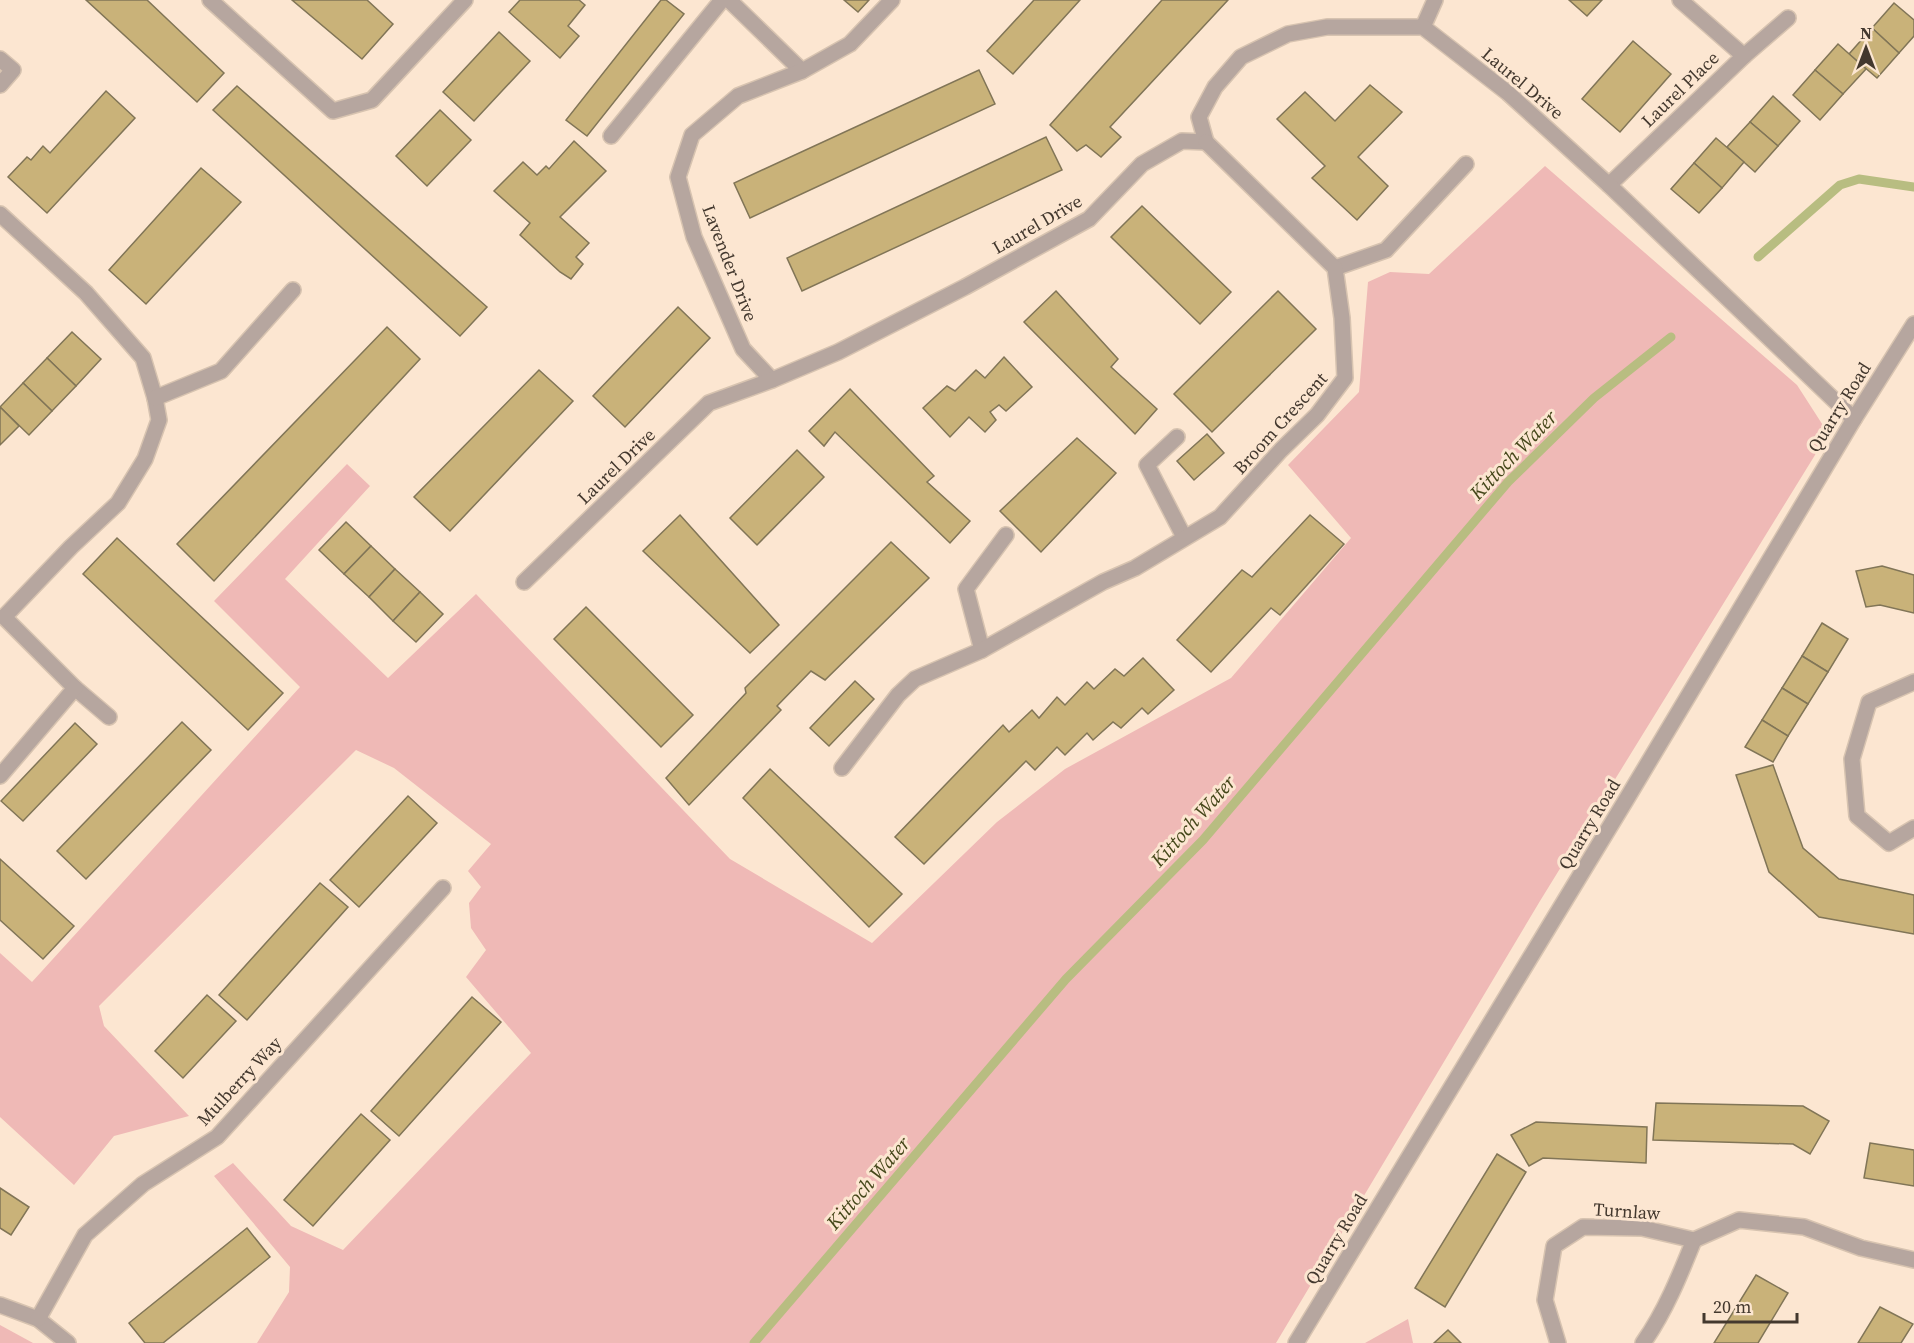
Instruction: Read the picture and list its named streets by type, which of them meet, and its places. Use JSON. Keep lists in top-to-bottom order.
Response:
{
  "streets": {
    "street": [
      "Laurel Drive",
      "Laurel Place",
      "Lavender Drive",
      "Quarry Road",
      "Broom Crescent",
      "Mulberry Way",
      "Turnlaw"
    ]
  },
  "crossings": [
    ["Laurel Drive", "Laurel Place"],
    ["Laurel Drive", "Lavender Drive"],
    ["Laurel Drive", "Quarry Road"]
  ],
  "water": ["Kittoch Water"],
  "scale_bar": "20 m",
  "north": "top"
}
